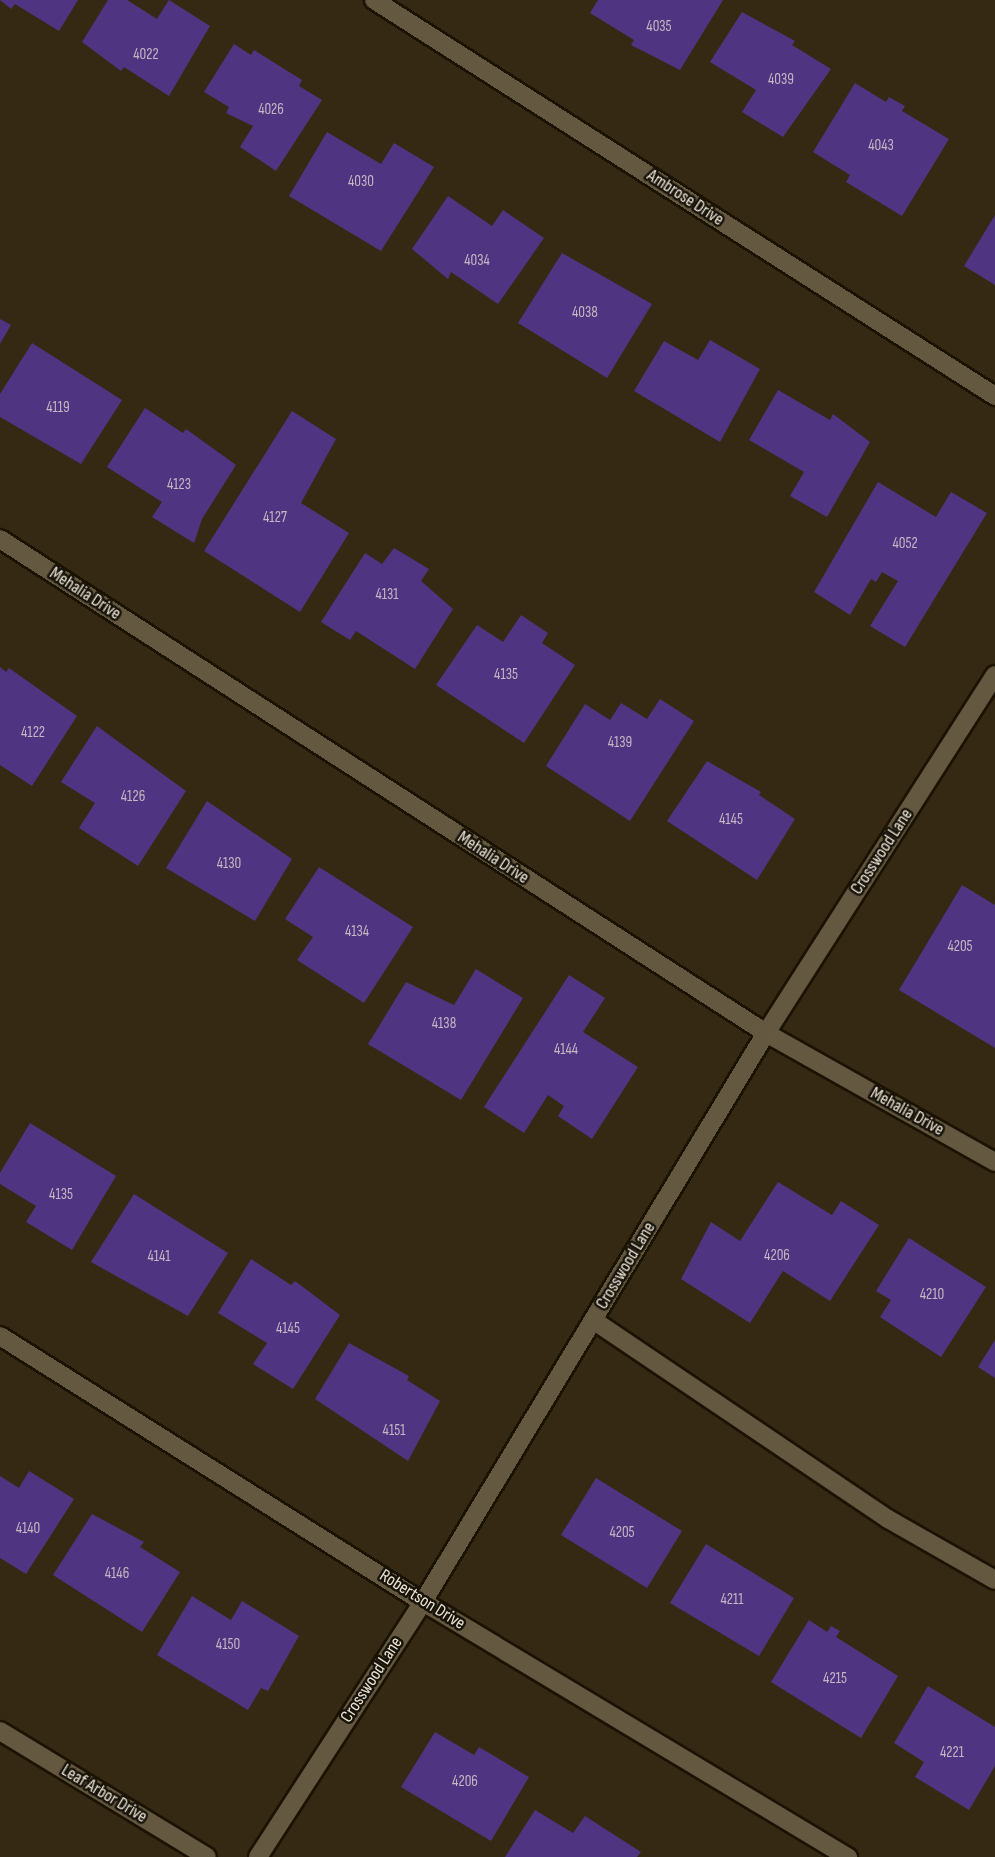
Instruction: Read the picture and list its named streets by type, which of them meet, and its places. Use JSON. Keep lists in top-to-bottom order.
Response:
{
  "streets": {
    "street": [
      "Ambrose Drive",
      "Mehalia Drive",
      "Crosswood Lane",
      "Robertson Drive",
      "Leaf Arbor Drive"
    ]
  },
  "crossings": [
    ["Mehalia Drive", "Crosswood Lane"],
    ["Crosswood Lane", "Robertson Drive"]
  ],
  "house_numbers": [
    "4035",
    "4022",
    "4039",
    "4026",
    "4043",
    "4030",
    "4034",
    "4038",
    "4119",
    "4123",
    "4127",
    "4052",
    "4131",
    "4135",
    "4122",
    "4139",
    "4126",
    "4145",
    "4130",
    "4134",
    "4205",
    "4138",
    "4144",
    "4135",
    "4206",
    "4141",
    "4210",
    "4145",
    "4151",
    "4140",
    "4205",
    "4146",
    "4211",
    "4150",
    "4215",
    "4221",
    "4206"
  ]
}
